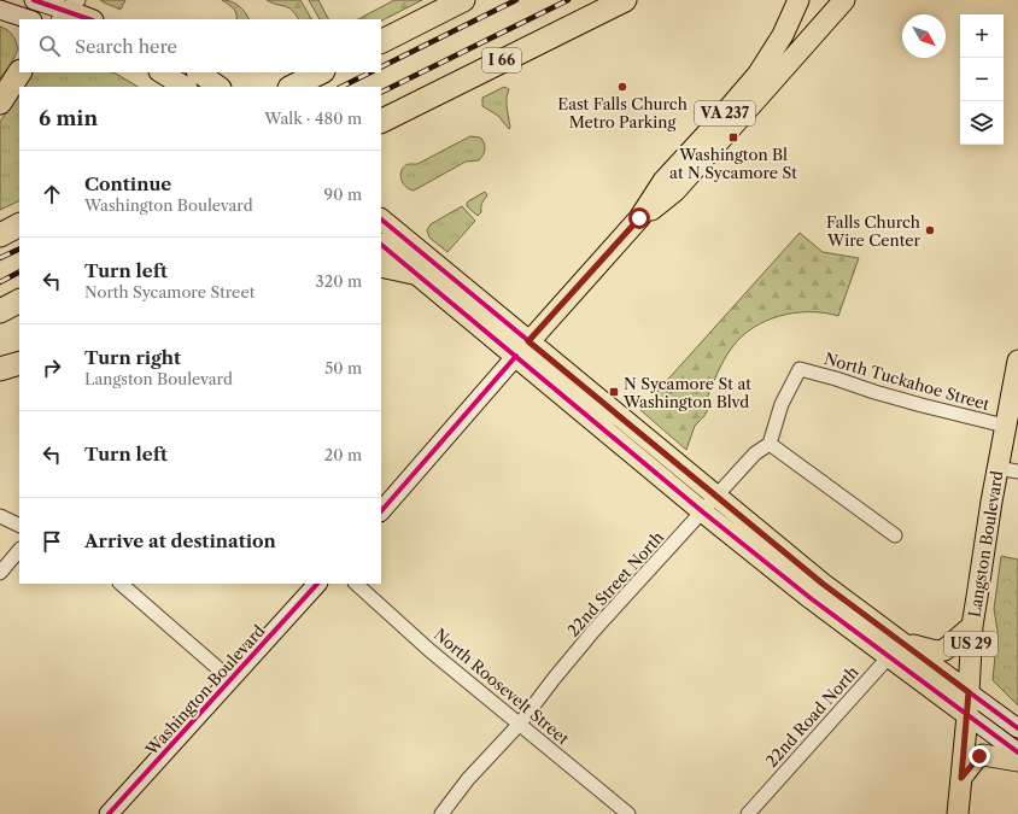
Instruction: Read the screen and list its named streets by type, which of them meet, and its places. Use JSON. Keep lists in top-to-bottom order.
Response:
{
  "streets": {
    "highway": ["I 66"],
    "main road": [
      "VA 237",
      "Langston Boulevard",
      "US 29",
      "Washington Boulevard"
    ],
    "street": [
      "North Tuckahoe Street",
      "22nd Street North",
      "North Roosevelt Street",
      "22nd Road North"
    ]
  },
  "crossings": [
    ["North Tuckahoe Street", "Langston Boulevard"],
    ["North Tuckahoe Street", "22nd Street North"],
    ["22nd Street North", "North Roosevelt Street"]
  ],
  "places": {
    "other": ["East Falls Church Metro Parking", "Falls Church Wire Center"],
    "transit": ["Washington Bl at N Sycamore St", "N Sycamore St at Washington Blvd"]
  },
  "north": "bottom right",
  "page": {
    "map_buttons": ["+", "−"],
    "search": "Search here",
    "heading": ["6 min", "Walk · 480 m"],
    "list": [
      ["Continue", "Washington Boulevard", "90 m"],
      ["Turn left", "North Sycamore Street", "320 m"],
      ["Turn right", "Langston Boulevard", "50 m"],
      ["Turn left", "20 m"],
      "Arrive at destination"
    ]
  }
}
